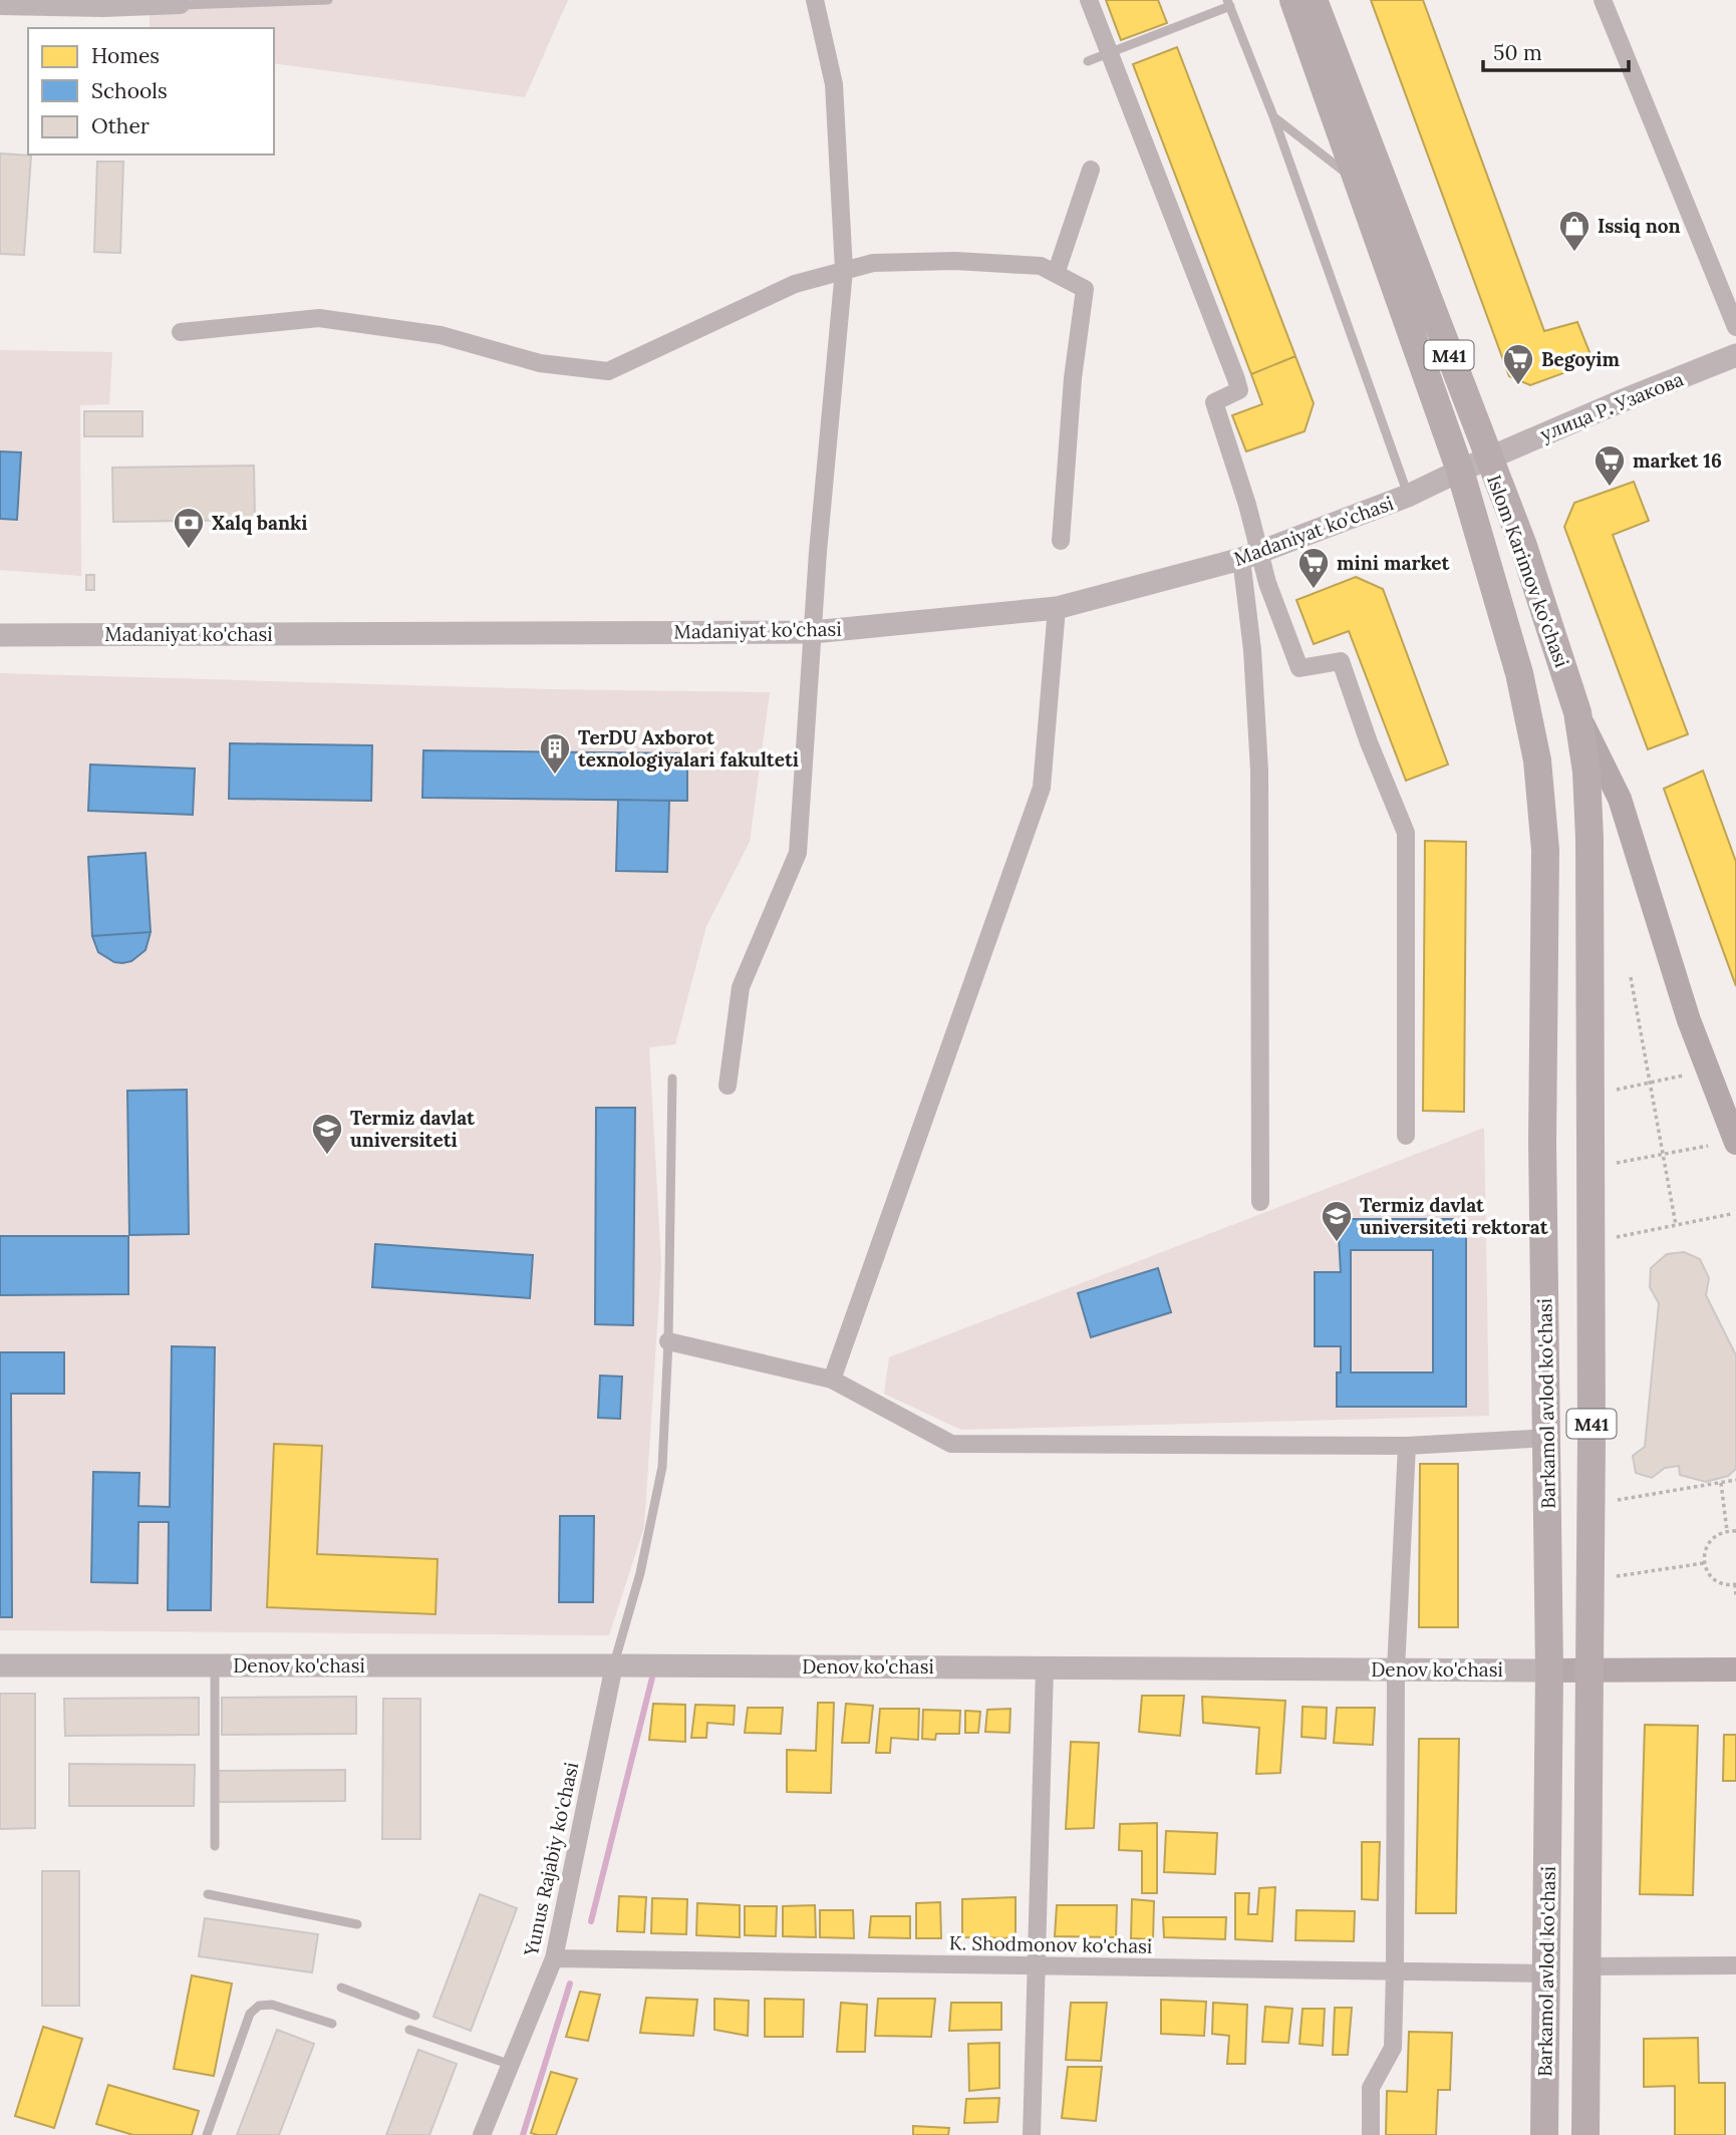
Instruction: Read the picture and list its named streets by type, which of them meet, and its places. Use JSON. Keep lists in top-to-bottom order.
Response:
{
  "streets": {
    "main road": [
      "M41",
      "Islom Karimov ko'chasi",
      "Barkamol avlod ko'chasi",
      "Denov ko'chasi"
    ],
    "street": [
      "улица Р. Узакова",
      "Madaniyat ko'chasi",
      "Yunus Rajabiy ko'chasi",
      "K. Shodmonov ko'chasi"
    ]
  },
  "crossings": [
    ["улица Р. Узакова", "Madaniyat ko'chasi"],
    ["улица Р. Узакова", "Islom Karimov ko'chasi"],
    ["Madaniyat ko'chasi", "Islom Karimov ko'chasi"],
    ["Islom Karimov ko'chasi", "Barkamol avlod ko'chasi"],
    ["Barkamol avlod ko'chasi", "Denov ko'chasi"],
    ["Barkamol avlod ko'chasi", "K. Shodmonov ko'chasi"],
    ["Denov ko'chasi", "Yunus Rajabiy ko'chasi"],
    ["Yunus Rajabiy ko'chasi", "K. Shodmonov ko'chasi"]
  ],
  "places": {
    "shop": ["Issiq non"],
    "supermarket": ["Begoyim", "market 16", "mini market"],
    "bank": ["Xalq banki"],
    "building": ["TerDU Axborot texnologiyalari fakulteti"],
    "school or university": ["Termiz davlat universiteti", "Termiz davlat universiteti rektorat"]
  },
  "legend": ["Homes", "Schools", "Other"],
  "scale_bar": "50 m"
}
